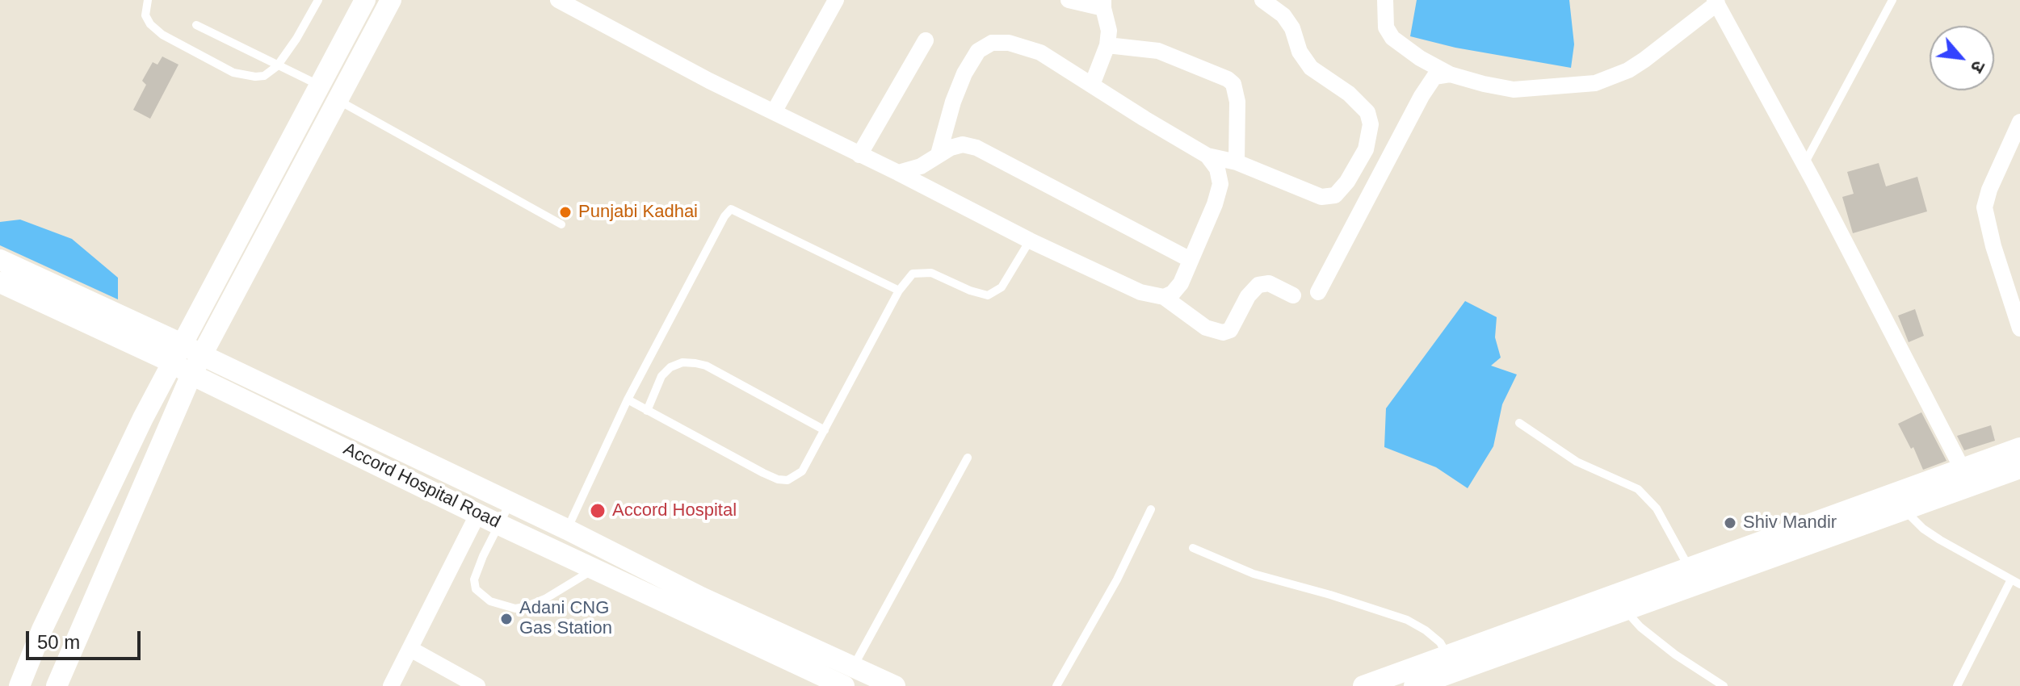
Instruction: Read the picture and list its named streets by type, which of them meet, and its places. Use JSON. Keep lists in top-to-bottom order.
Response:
{
  "streets": {
    "street": ["Accord Hospital Road"]
  },
  "places": [
    "Punjabi Kadhai",
    "Accord Hospital",
    "Shiv Mandir",
    "Adani CNG Gas Station"
  ],
  "scale_bar": "50 m",
  "north": "bottom right"
}
